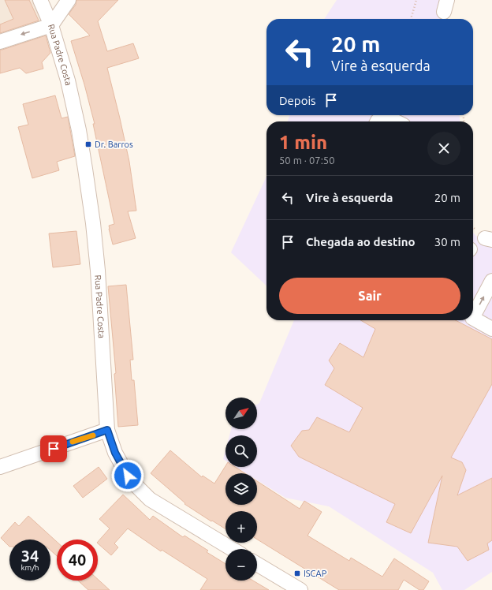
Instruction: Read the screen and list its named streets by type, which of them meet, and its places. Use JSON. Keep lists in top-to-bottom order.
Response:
{
  "streets": {
    "street": ["Rua Padre Costa"]
  },
  "places": {
    "transit": ["Dr. Barros", "ISCAP"]
  },
  "north": "top right",
  "page": {
    "turn": ["20 m", "Vire à esquerda"],
    "then": "Depois",
    "heading": ["1 min", "50 m · 07:50"],
    "list": [
      {
        "name": "Vire à esquerda",
        "value": "20 m"
      },
      {
        "name": "Chegada ao destino",
        "value": "30 m"
      }
    ],
    "buttons": "Sair",
    "map_buttons": ["+", "−"],
    "speed": "34 km/h",
    "limit": "40"
  }
}
